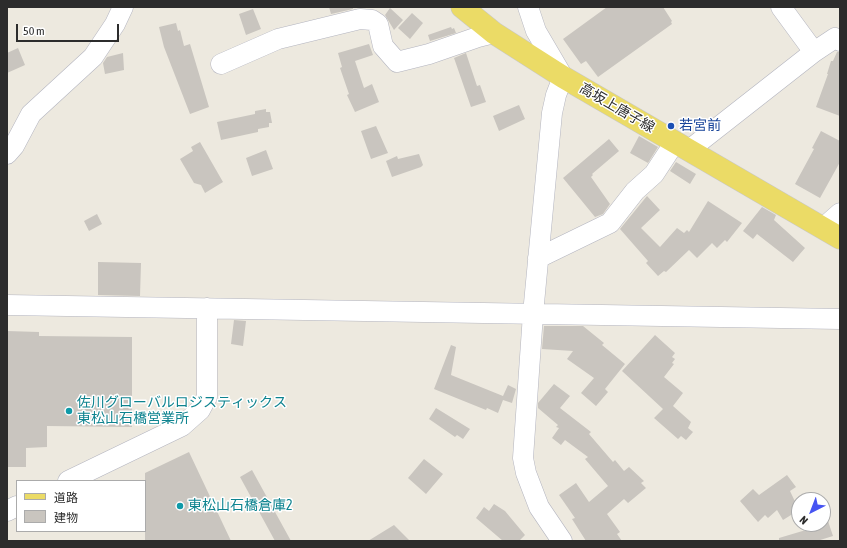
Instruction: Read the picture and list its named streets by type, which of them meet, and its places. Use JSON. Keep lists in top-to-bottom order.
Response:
{
  "streets": {
    "main road": ["高坂上唐子線"]
  },
  "places": ["若宮前", "佐川グローバルロジスティックス 東松山石橋営業所", "東松山石橋倉庫2"],
  "legend": ["道路", "建物"],
  "scale_bar": "50 m",
  "north": "bottom left"
}
